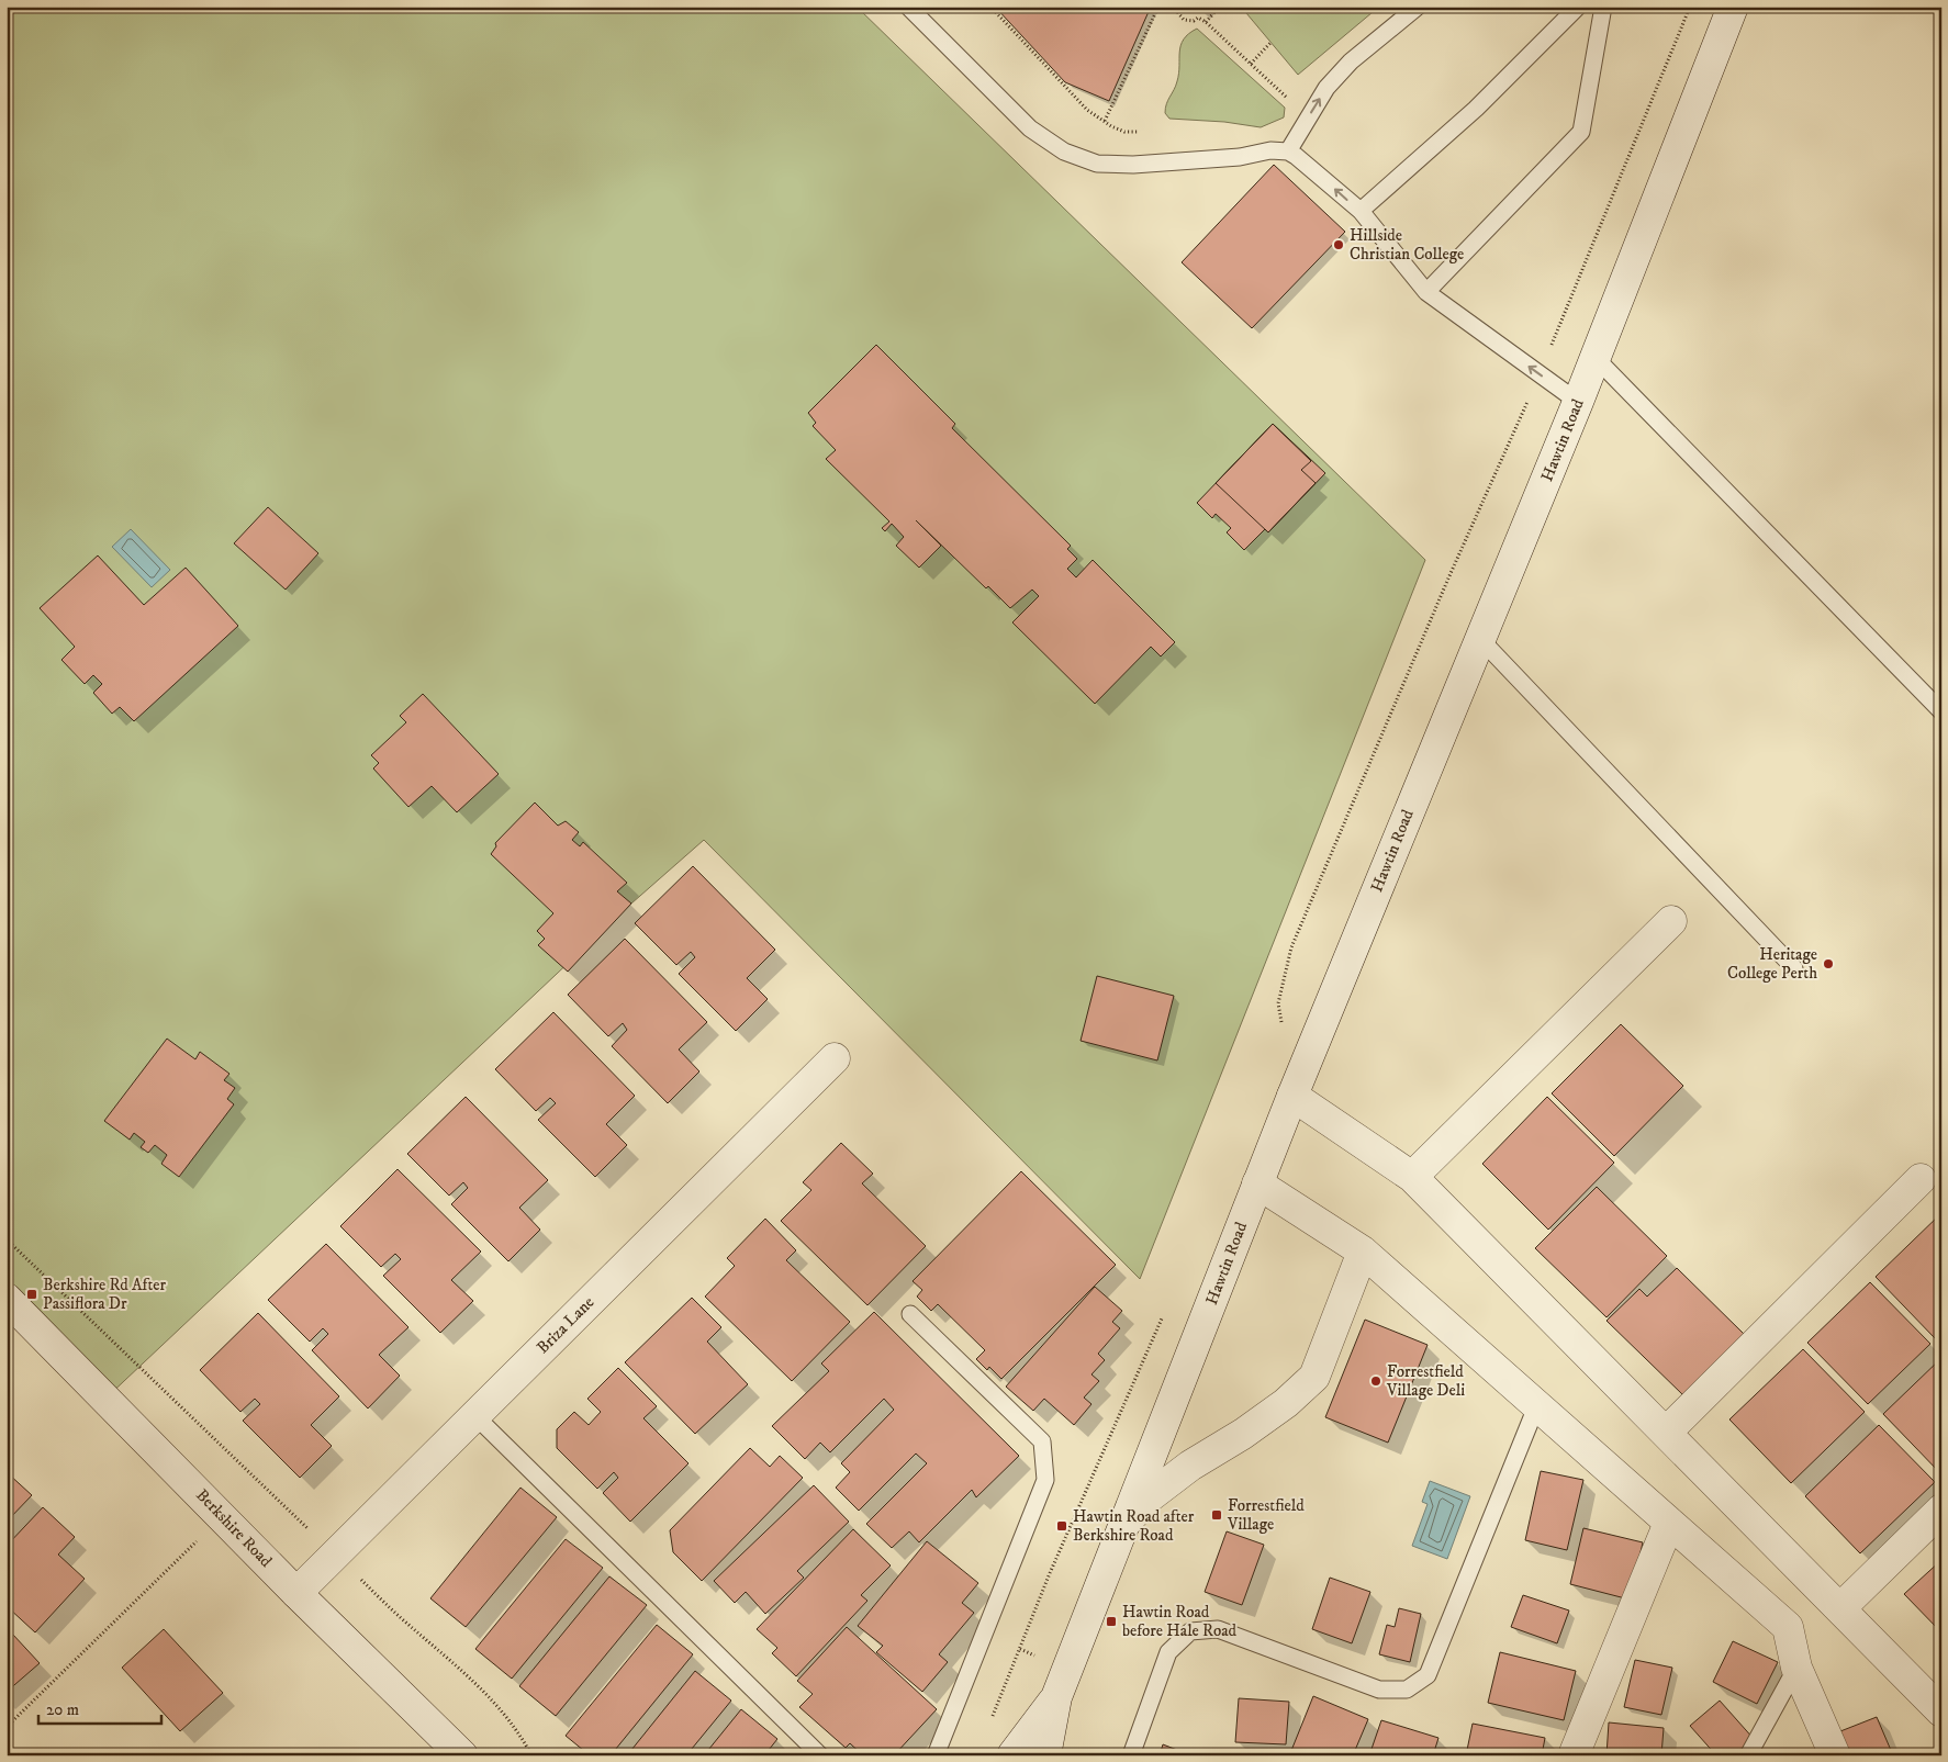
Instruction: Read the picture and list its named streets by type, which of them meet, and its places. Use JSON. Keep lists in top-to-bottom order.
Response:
{
  "streets": {
    "street": ["Hawtin Road", "Briza Lane", "Berkshire Road"]
  },
  "crossings": [
    ["Briza Lane", "Berkshire Road"]
  ],
  "places": {
    "other": ["Hillside Christian College", "Heritage College Perth", "Forrestfield Village Deli"],
    "transit": [
      "Berkshire Rd After Passiflora Dr",
      "Forrestfield Village",
      "Hawtin Road after Berkshire Road",
      "Hawtin Road before Hale Road"
    ]
  },
  "scale_bar": "20 m"
}
